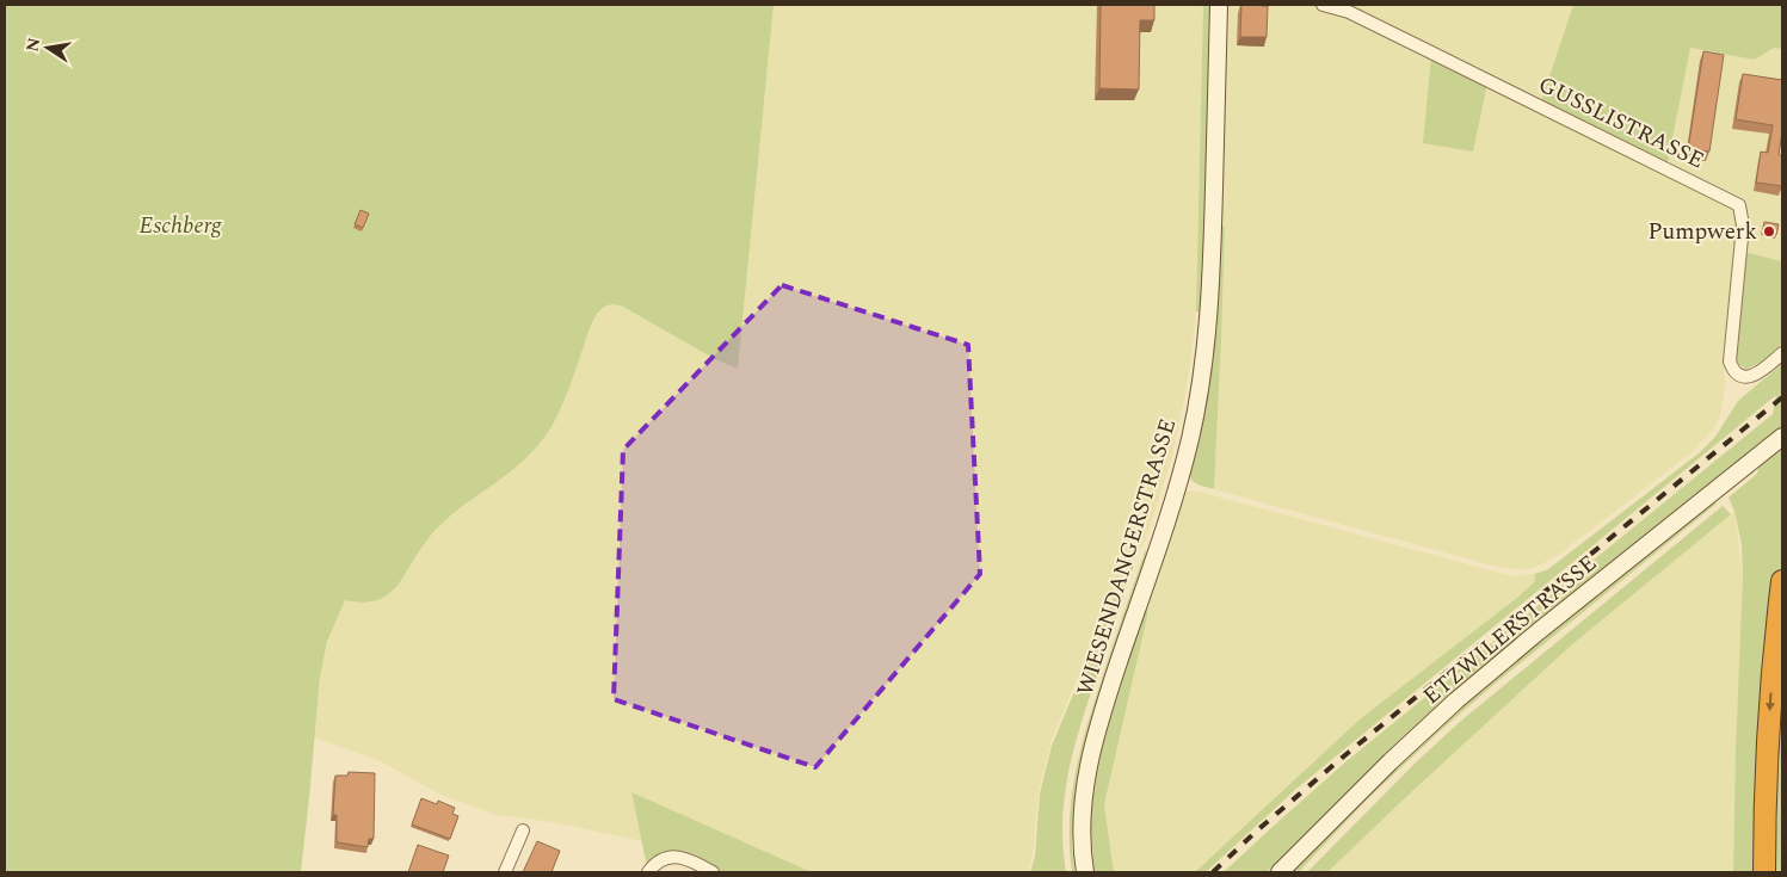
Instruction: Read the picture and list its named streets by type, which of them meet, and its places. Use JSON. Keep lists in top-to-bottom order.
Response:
{
  "streets": {
    "main road": ["WIESENDANGERSTRASSE", "ETZWILERSTRASSE"],
    "street": ["GUSSLISTRASSE"]
  },
  "parks": ["Eschberg"],
  "places": ["Pumpwerk"],
  "north": "left"
}
